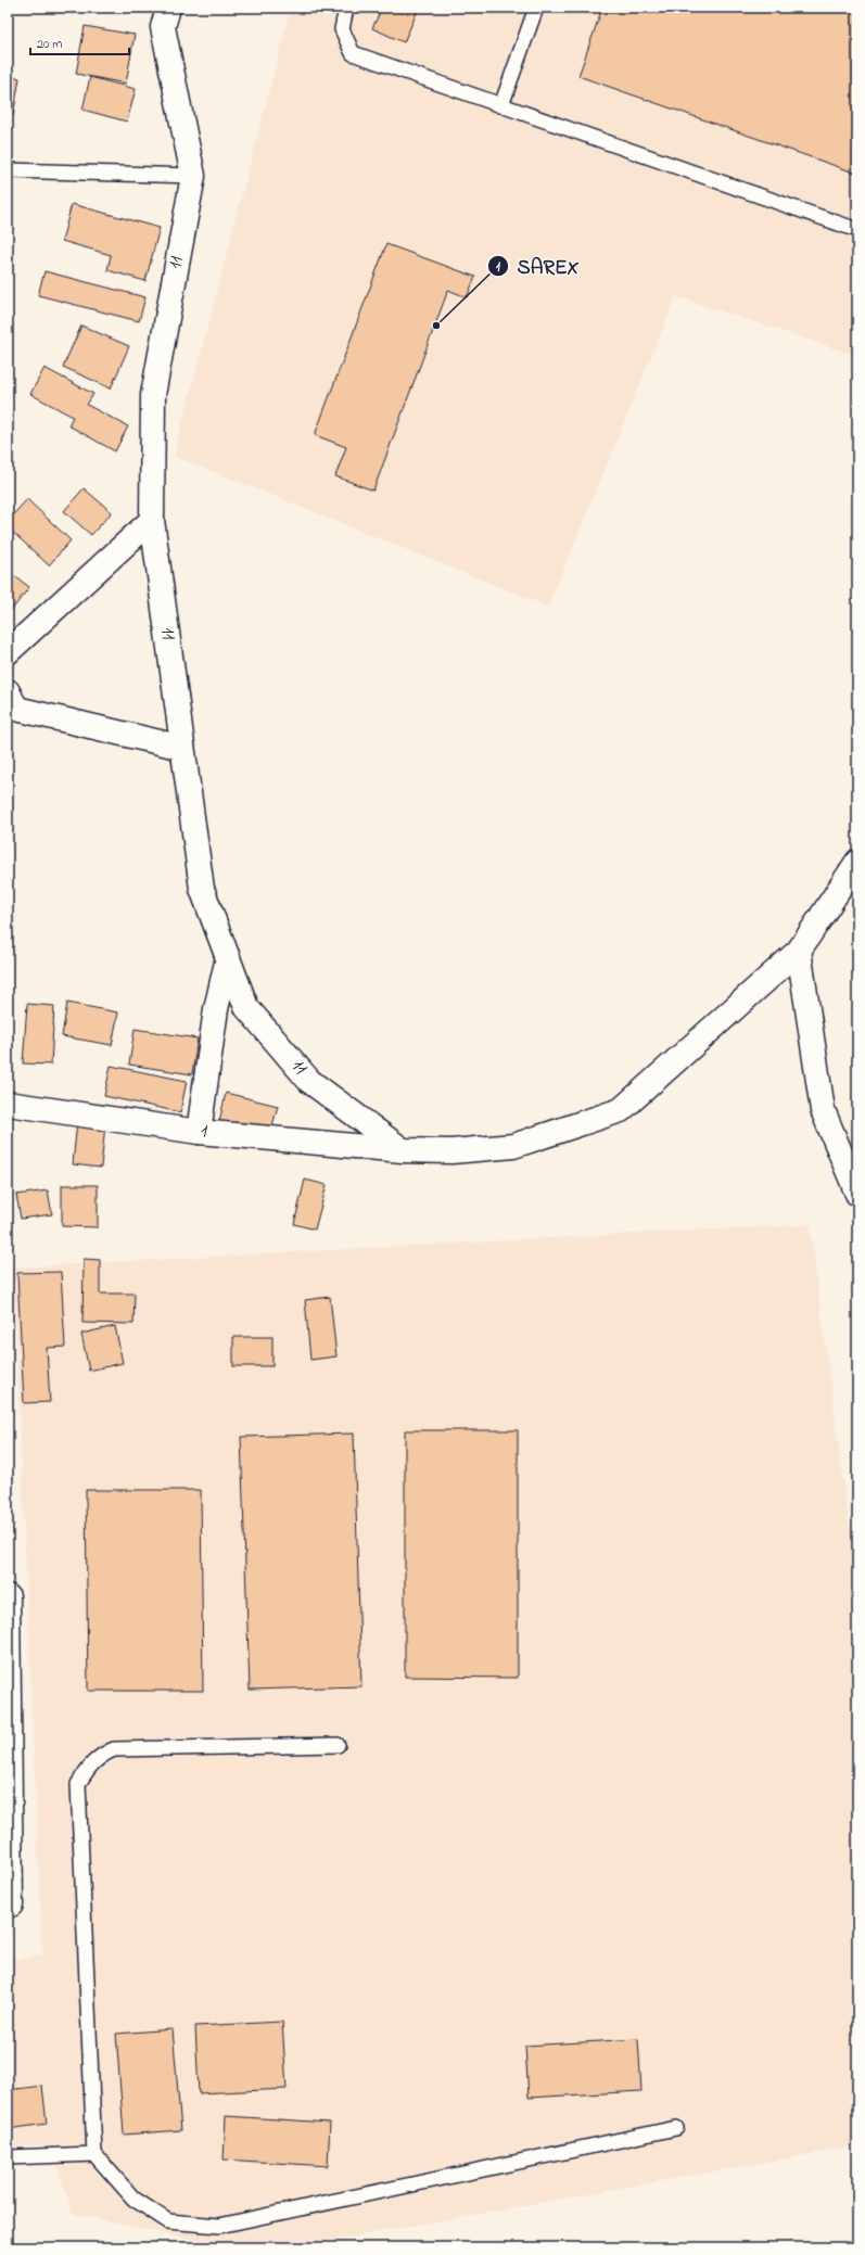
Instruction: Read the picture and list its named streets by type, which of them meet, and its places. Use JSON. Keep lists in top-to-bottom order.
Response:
{
  "streets": {
    "street": ["11", "1"]
  },
  "crossings": [
    ["11", "1"]
  ],
  "places": ["SAREX"],
  "scale_bar": "20 m"
}
